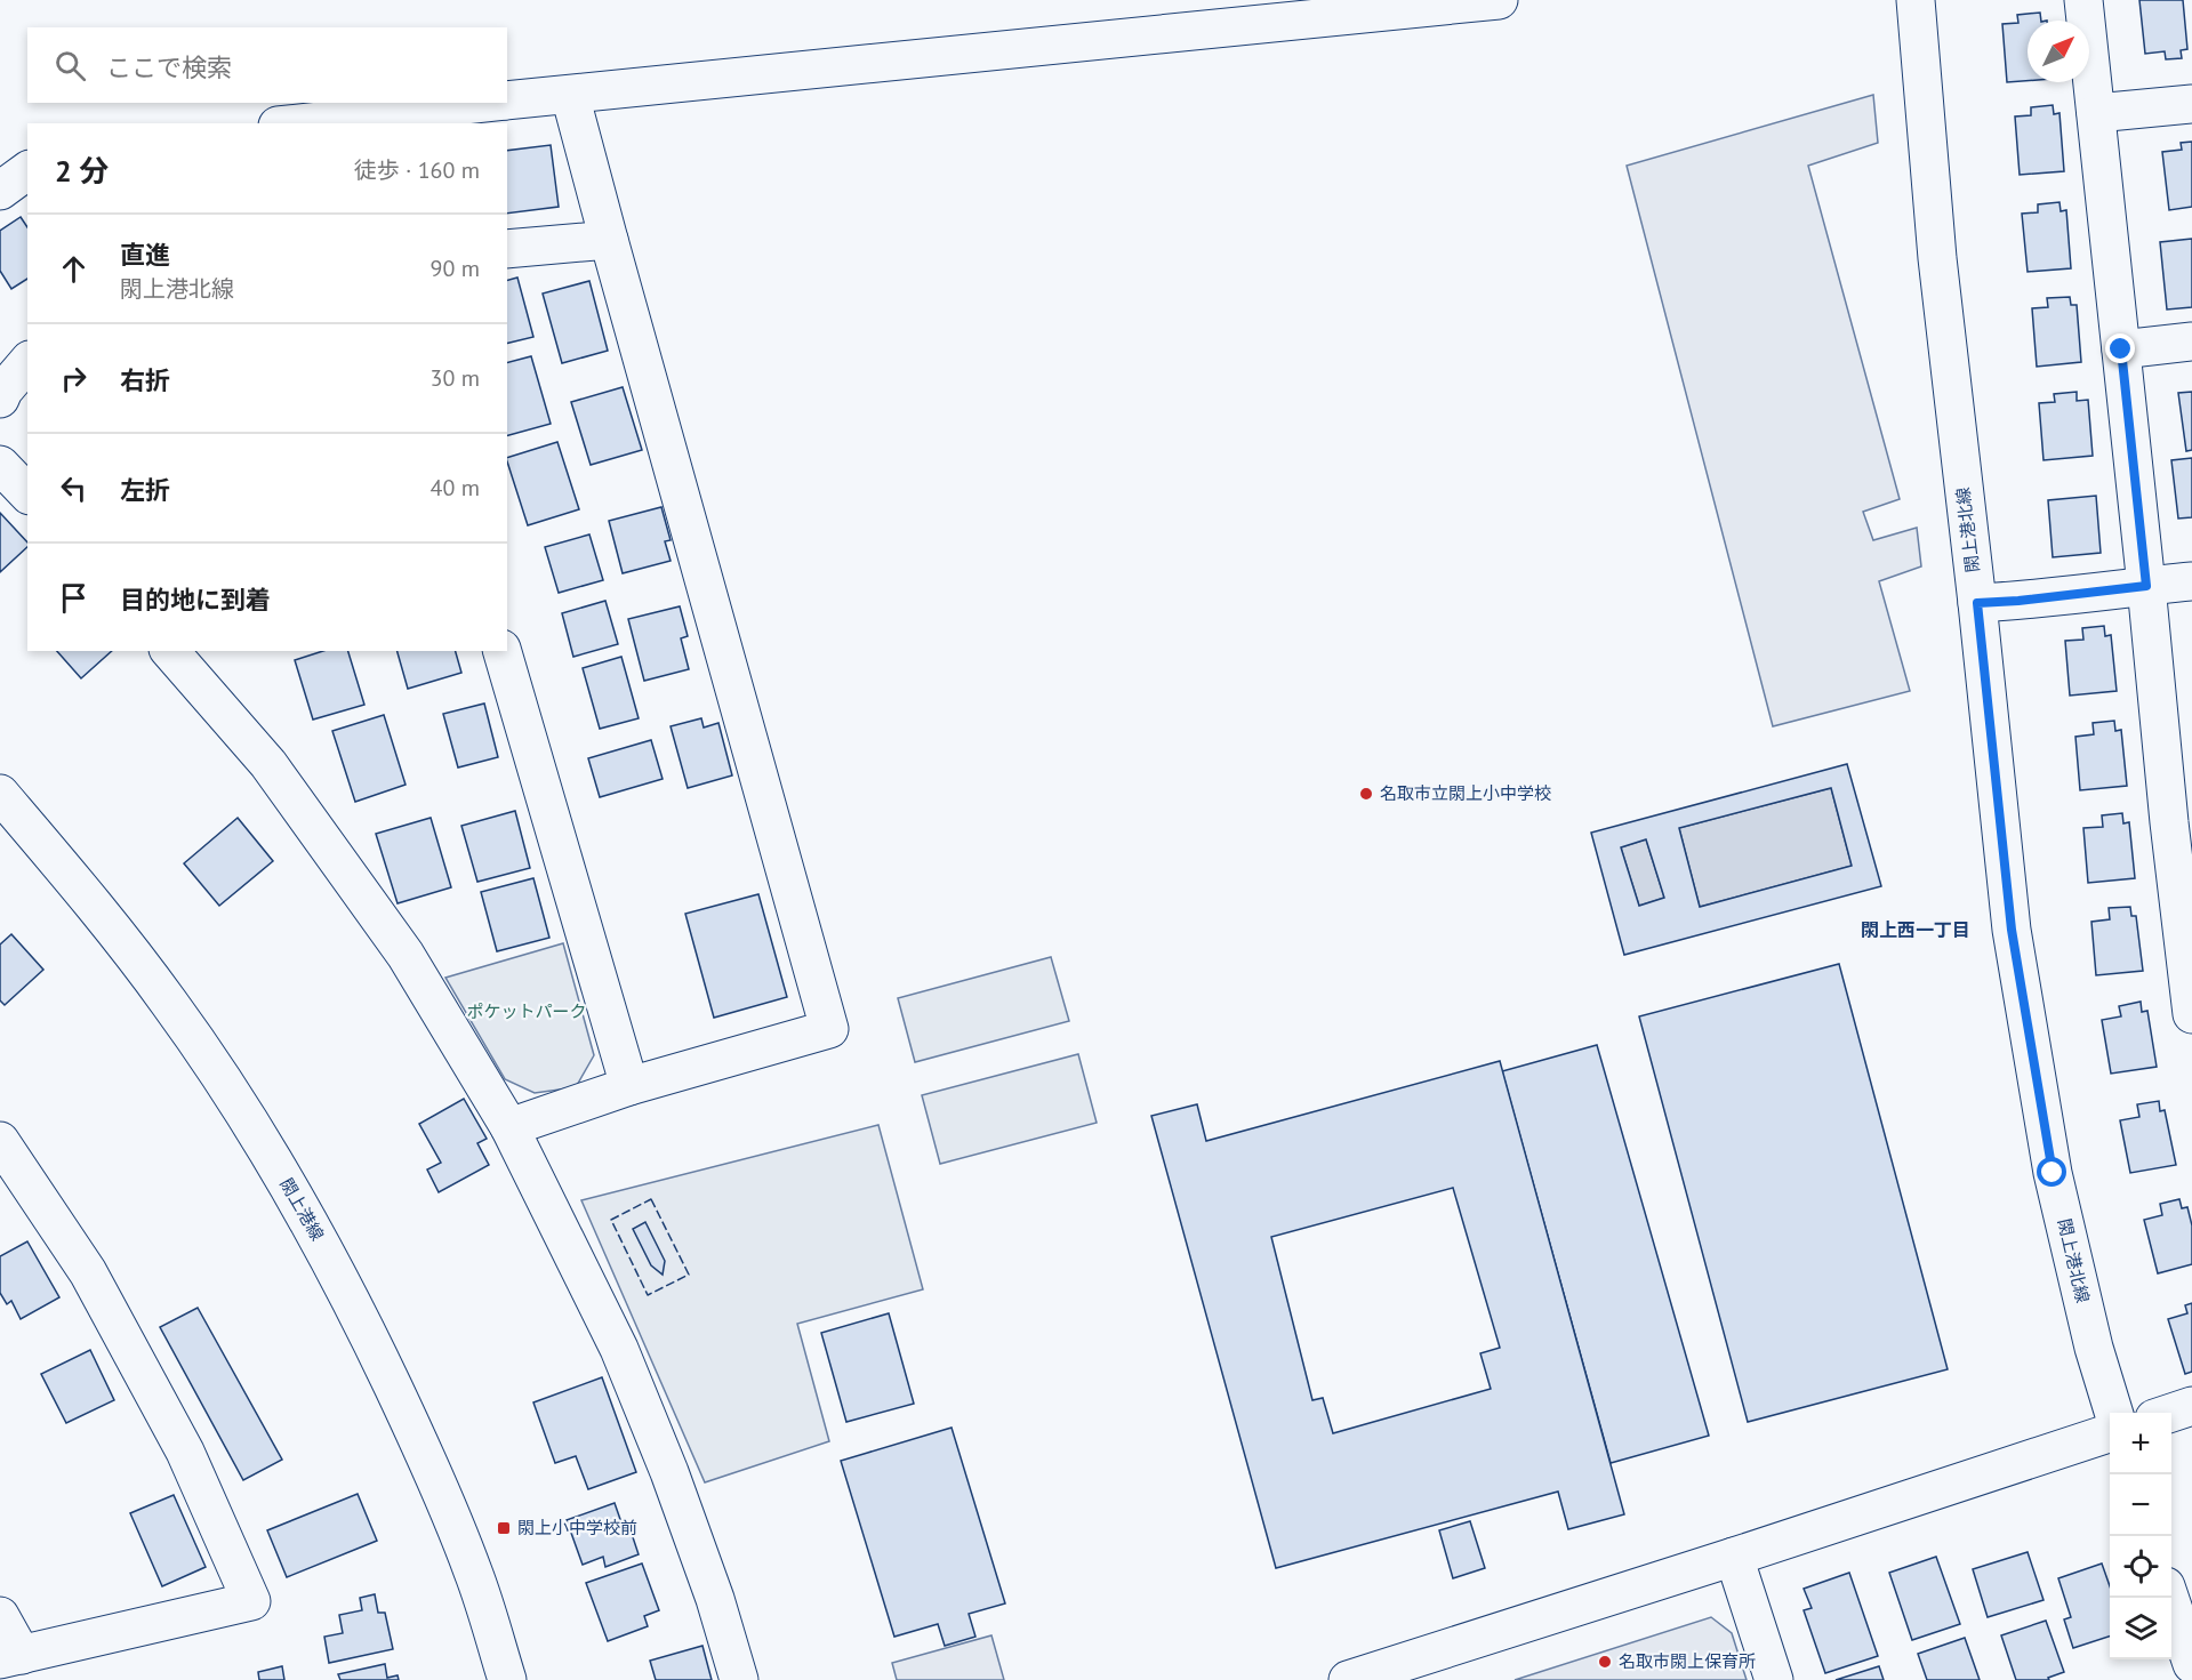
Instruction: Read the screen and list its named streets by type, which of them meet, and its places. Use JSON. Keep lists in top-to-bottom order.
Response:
{
  "streets": {
    "street": ["閖上港北線", "閖上港線"]
  },
  "districts": ["閖上西一丁目"],
  "parks": ["ポケットパーク"],
  "places": {
    "other": ["名取市立閖上小中学校", "名取市閖上保育所"],
    "transit": ["閖上小中学校前"]
  },
  "north": "top right",
  "page": {
    "search": "ここで検索",
    "heading": ["2 分", "徒歩 · 160 m"],
    "list": [
      ["直進", "閖上港北線", "90 m"],
      ["右折", "30 m"],
      ["左折", "40 m"],
      "目的地に到着"
    ],
    "map_buttons": ["+", "−"]
  }
}
